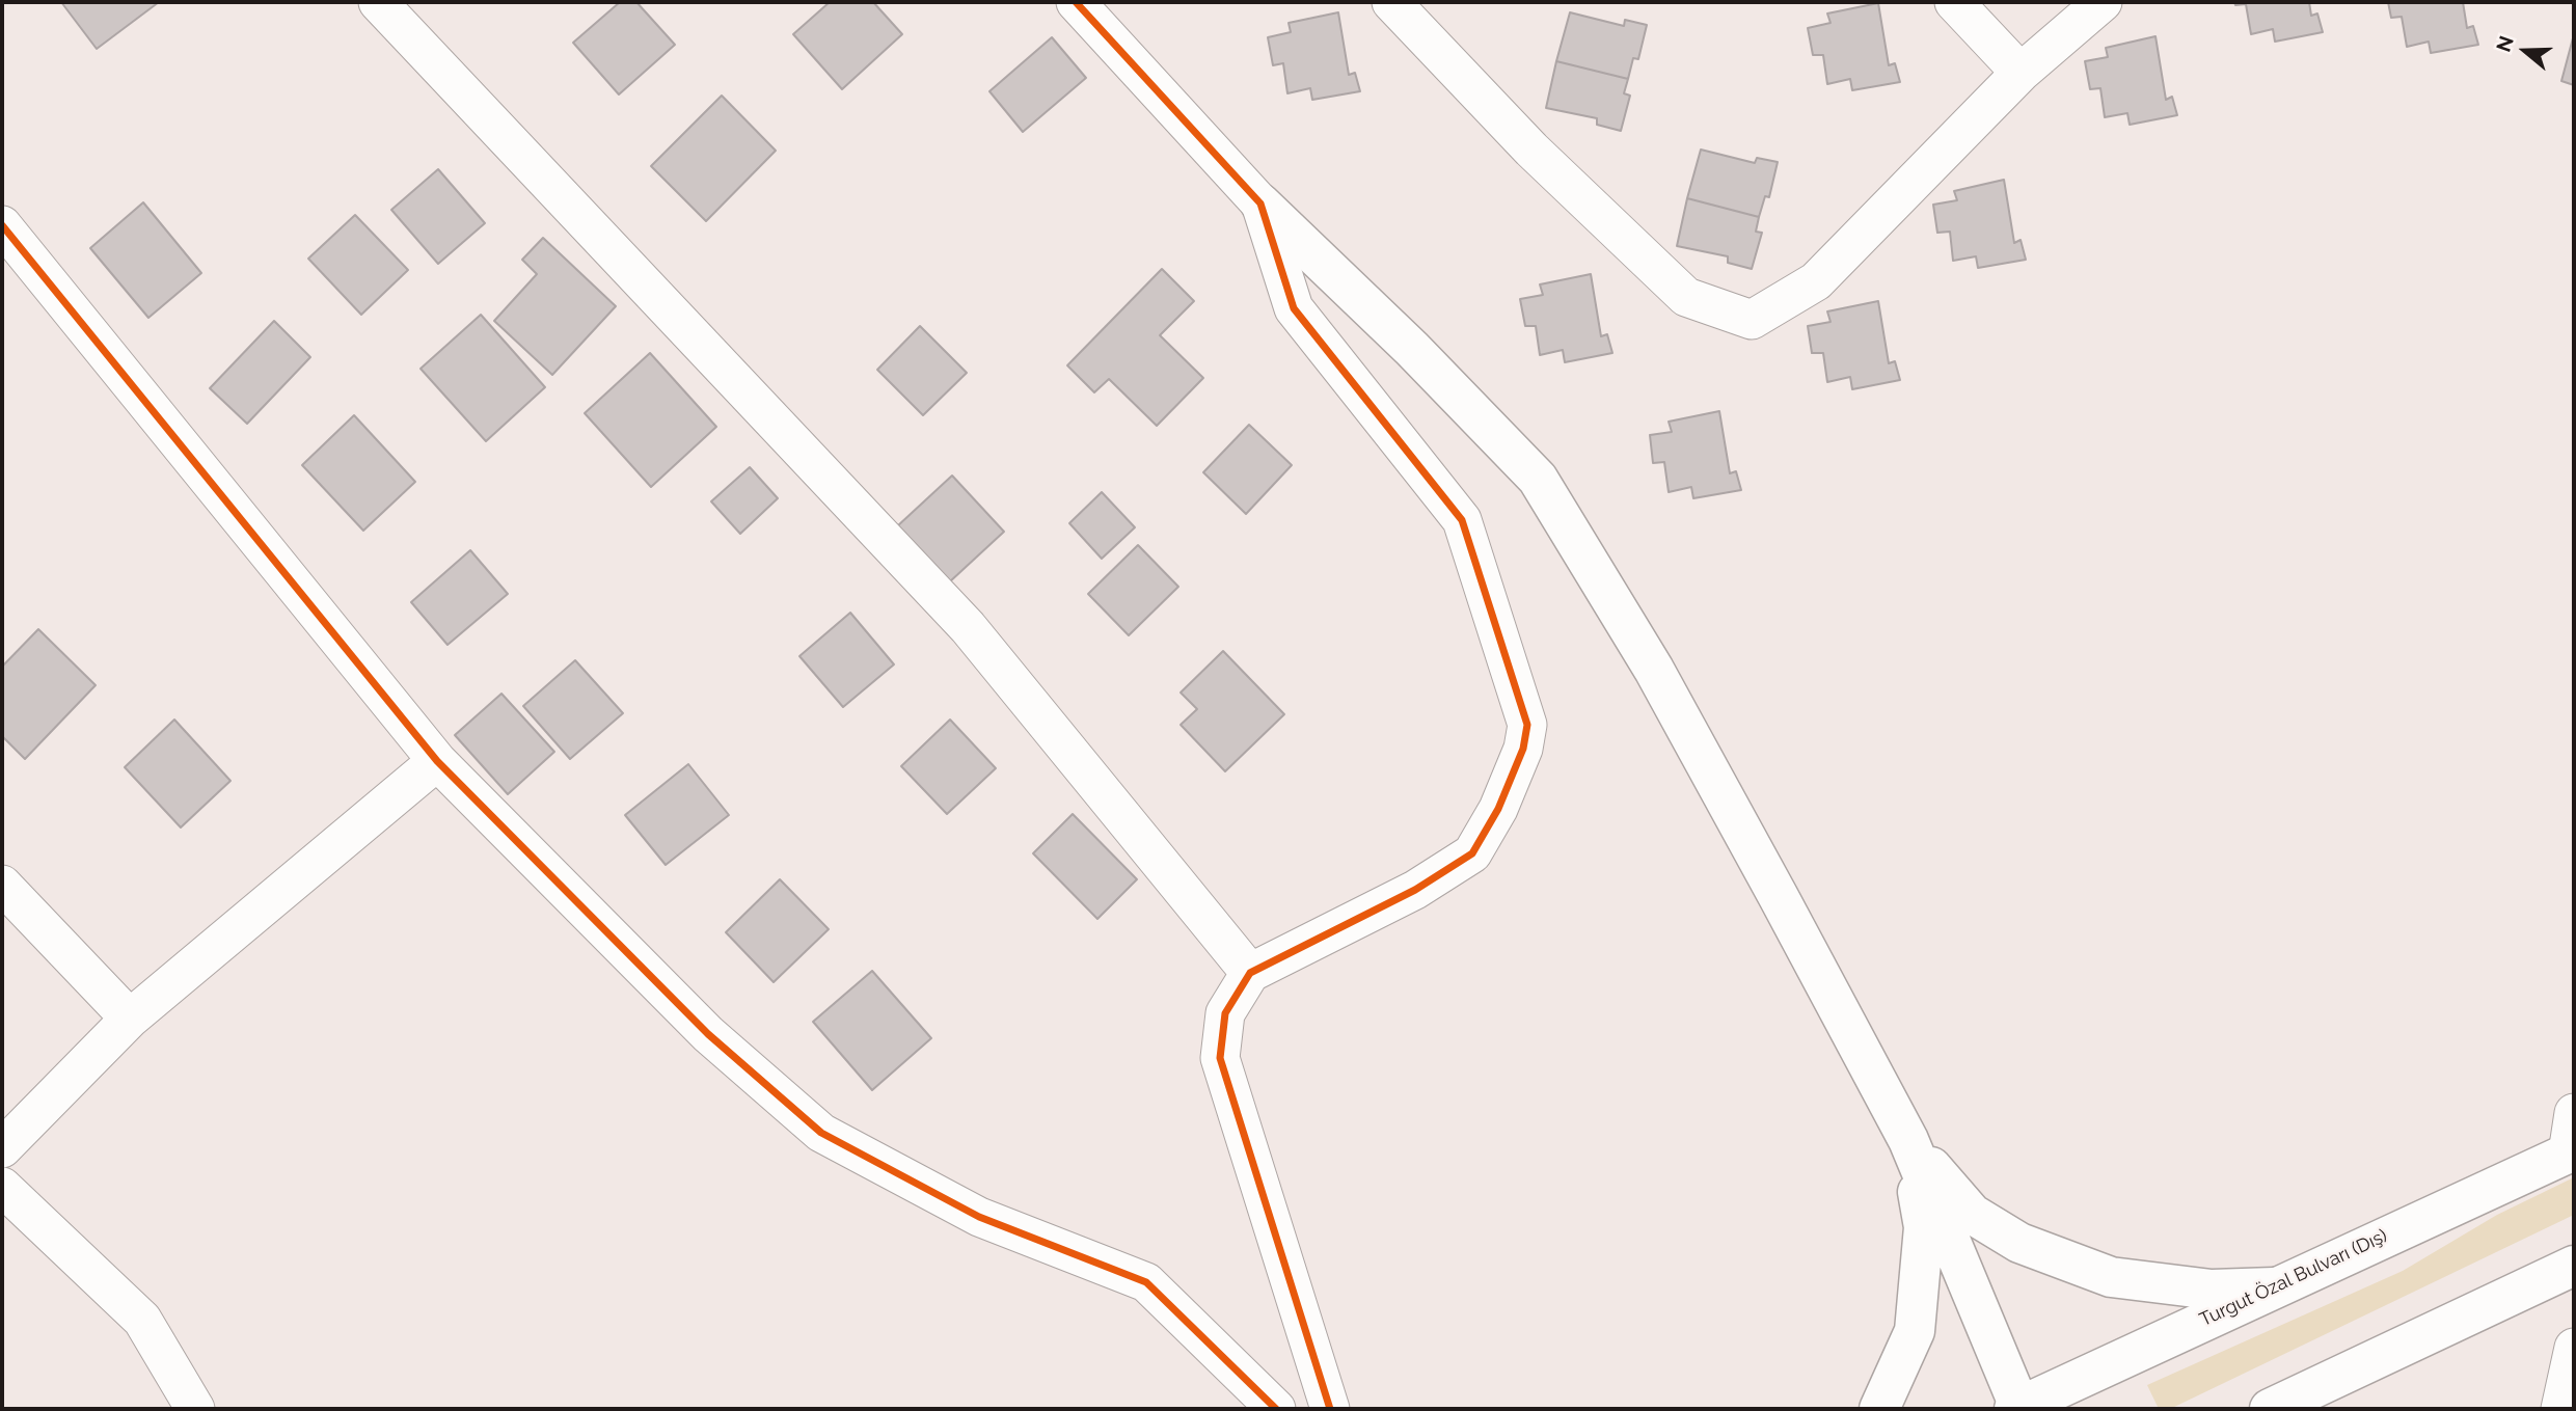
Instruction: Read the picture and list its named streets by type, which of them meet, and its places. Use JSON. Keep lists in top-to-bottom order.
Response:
{
  "streets": {
    "street": ["Turgut Özal Bulvarı (Dış)"]
  },
  "north": "left"
}
